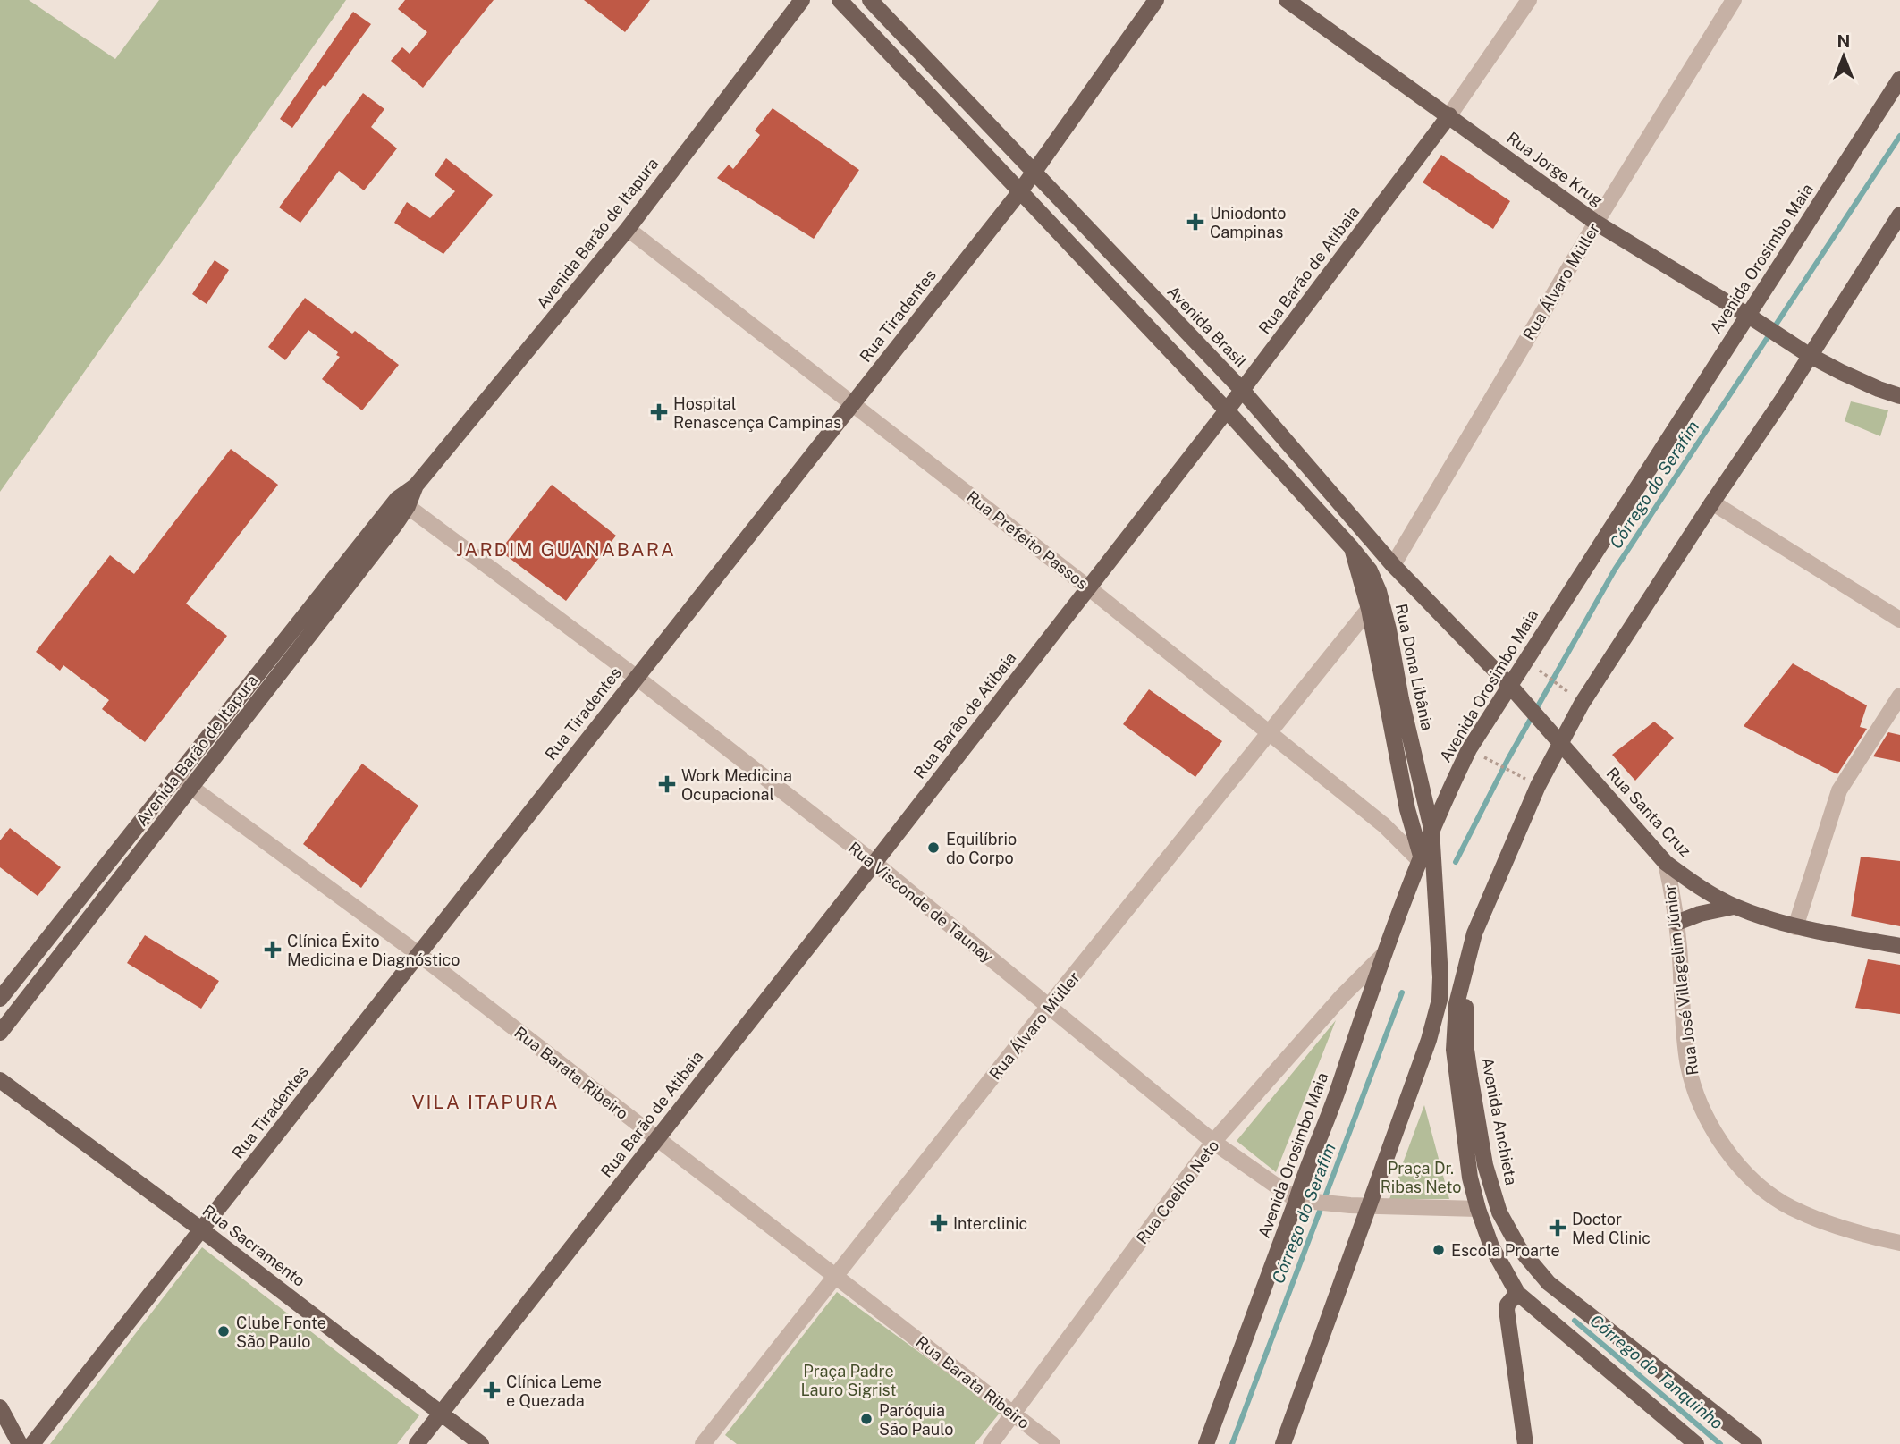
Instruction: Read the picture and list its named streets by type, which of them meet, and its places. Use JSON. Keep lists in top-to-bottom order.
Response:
{
  "streets": {
    "main road": [
      "Rua Jorge Krug",
      "Avenida Barão de Itapura",
      "Avenida Orosimbo Maia",
      "Rua Barão de Atibaia",
      "Rua Tiradentes",
      "Avenida Brasil",
      "Rua Dona Libânia",
      "Rua Santa Cruz",
      "Avenida Anchieta",
      "Rua Sacramento"
    ],
    "street": [
      "Rua Álvaro Müller",
      "Rua Prefeito Passos",
      "Rua Visconde de Taunay",
      "Rua José Villagelim Júnior",
      "Rua Barata Ribeiro",
      "Rua Coelho Neto"
    ]
  },
  "crossings": [
    ["Rua Jorge Krug", "Avenida Orosimbo Maia"],
    ["Rua Jorge Krug", "Rua Barão de Atibaia"],
    ["Rua Jorge Krug", "Rua Álvaro Müller"],
    ["Avenida Barão de Itapura", "Rua Prefeito Passos"],
    ["Avenida Barão de Itapura", "Rua Visconde de Taunay"],
    ["Avenida Barão de Itapura", "Rua Barata Ribeiro"],
    ["Avenida Orosimbo Maia", "Avenida Brasil"],
    ["Avenida Orosimbo Maia", "Rua Prefeito Passos"],
    ["Avenida Orosimbo Maia", "Rua Dona Libânia"],
    ["Avenida Orosimbo Maia", "Rua Santa Cruz"],
    ["Avenida Orosimbo Maia", "Rua Visconde de Taunay"],
    ["Avenida Orosimbo Maia", "Rua Coelho Neto"],
    ["Rua Barão de Atibaia", "Avenida Brasil"],
    ["Rua Barão de Atibaia", "Rua Prefeito Passos"],
    ["Rua Barão de Atibaia", "Rua Visconde de Taunay"],
    ["Rua Barão de Atibaia", "Rua Barata Ribeiro"],
    ["Rua Barão de Atibaia", "Rua Sacramento"],
    ["Rua Álvaro Müller", "Avenida Brasil"],
    ["Rua Álvaro Müller", "Rua Prefeito Passos"],
    ["Rua Álvaro Müller", "Rua Dona Libânia"],
    ["Rua Álvaro Müller", "Rua Visconde de Taunay"],
    ["Rua Álvaro Müller", "Rua Barata Ribeiro"],
    ["Rua Tiradentes", "Avenida Brasil"],
    ["Rua Tiradentes", "Rua Prefeito Passos"],
    ["Rua Tiradentes", "Rua Visconde de Taunay"],
    ["Rua Tiradentes", "Rua Barata Ribeiro"],
    ["Rua Tiradentes", "Rua Sacramento"],
    ["Avenida Brasil", "Rua Santa Cruz"],
    ["Rua Prefeito Passos", "Rua Dona Libânia"],
    ["Rua Dona Libânia", "Rua Visconde de Taunay"],
    ["Rua Santa Cruz", "Rua José Villagelim Júnior"],
    ["Rua Visconde de Taunay", "Rua Coelho Neto"],
    ["Rua Barata Ribeiro", "Rua Coelho Neto"]
  ],
  "districts": ["JARDIM GUANABARA", "VILA ITAPURA"],
  "water": ["Córrego do Serafim", "Córrego do Tanquinho"],
  "parks": ["Praça Dr. Ribas Neto", "Praça Padre Lauro Sigrist"],
  "places": {
    "health": [
      "Uniodonto Campinas",
      "Hospital Renascença Campinas",
      "Work Medicina Ocupacional",
      "Clínica Êxito Medicina e Diagnóstico",
      "Interclinic",
      "Doctor Med Clinic",
      "Clínica Leme e Quezada"
    ],
    "other": [
      "Equilíbrio do Corpo",
      "Escola Proarte",
      "Clube Fonte São Paulo",
      "Paróquia São Paulo"
    ]
  },
  "north": "top"
}
